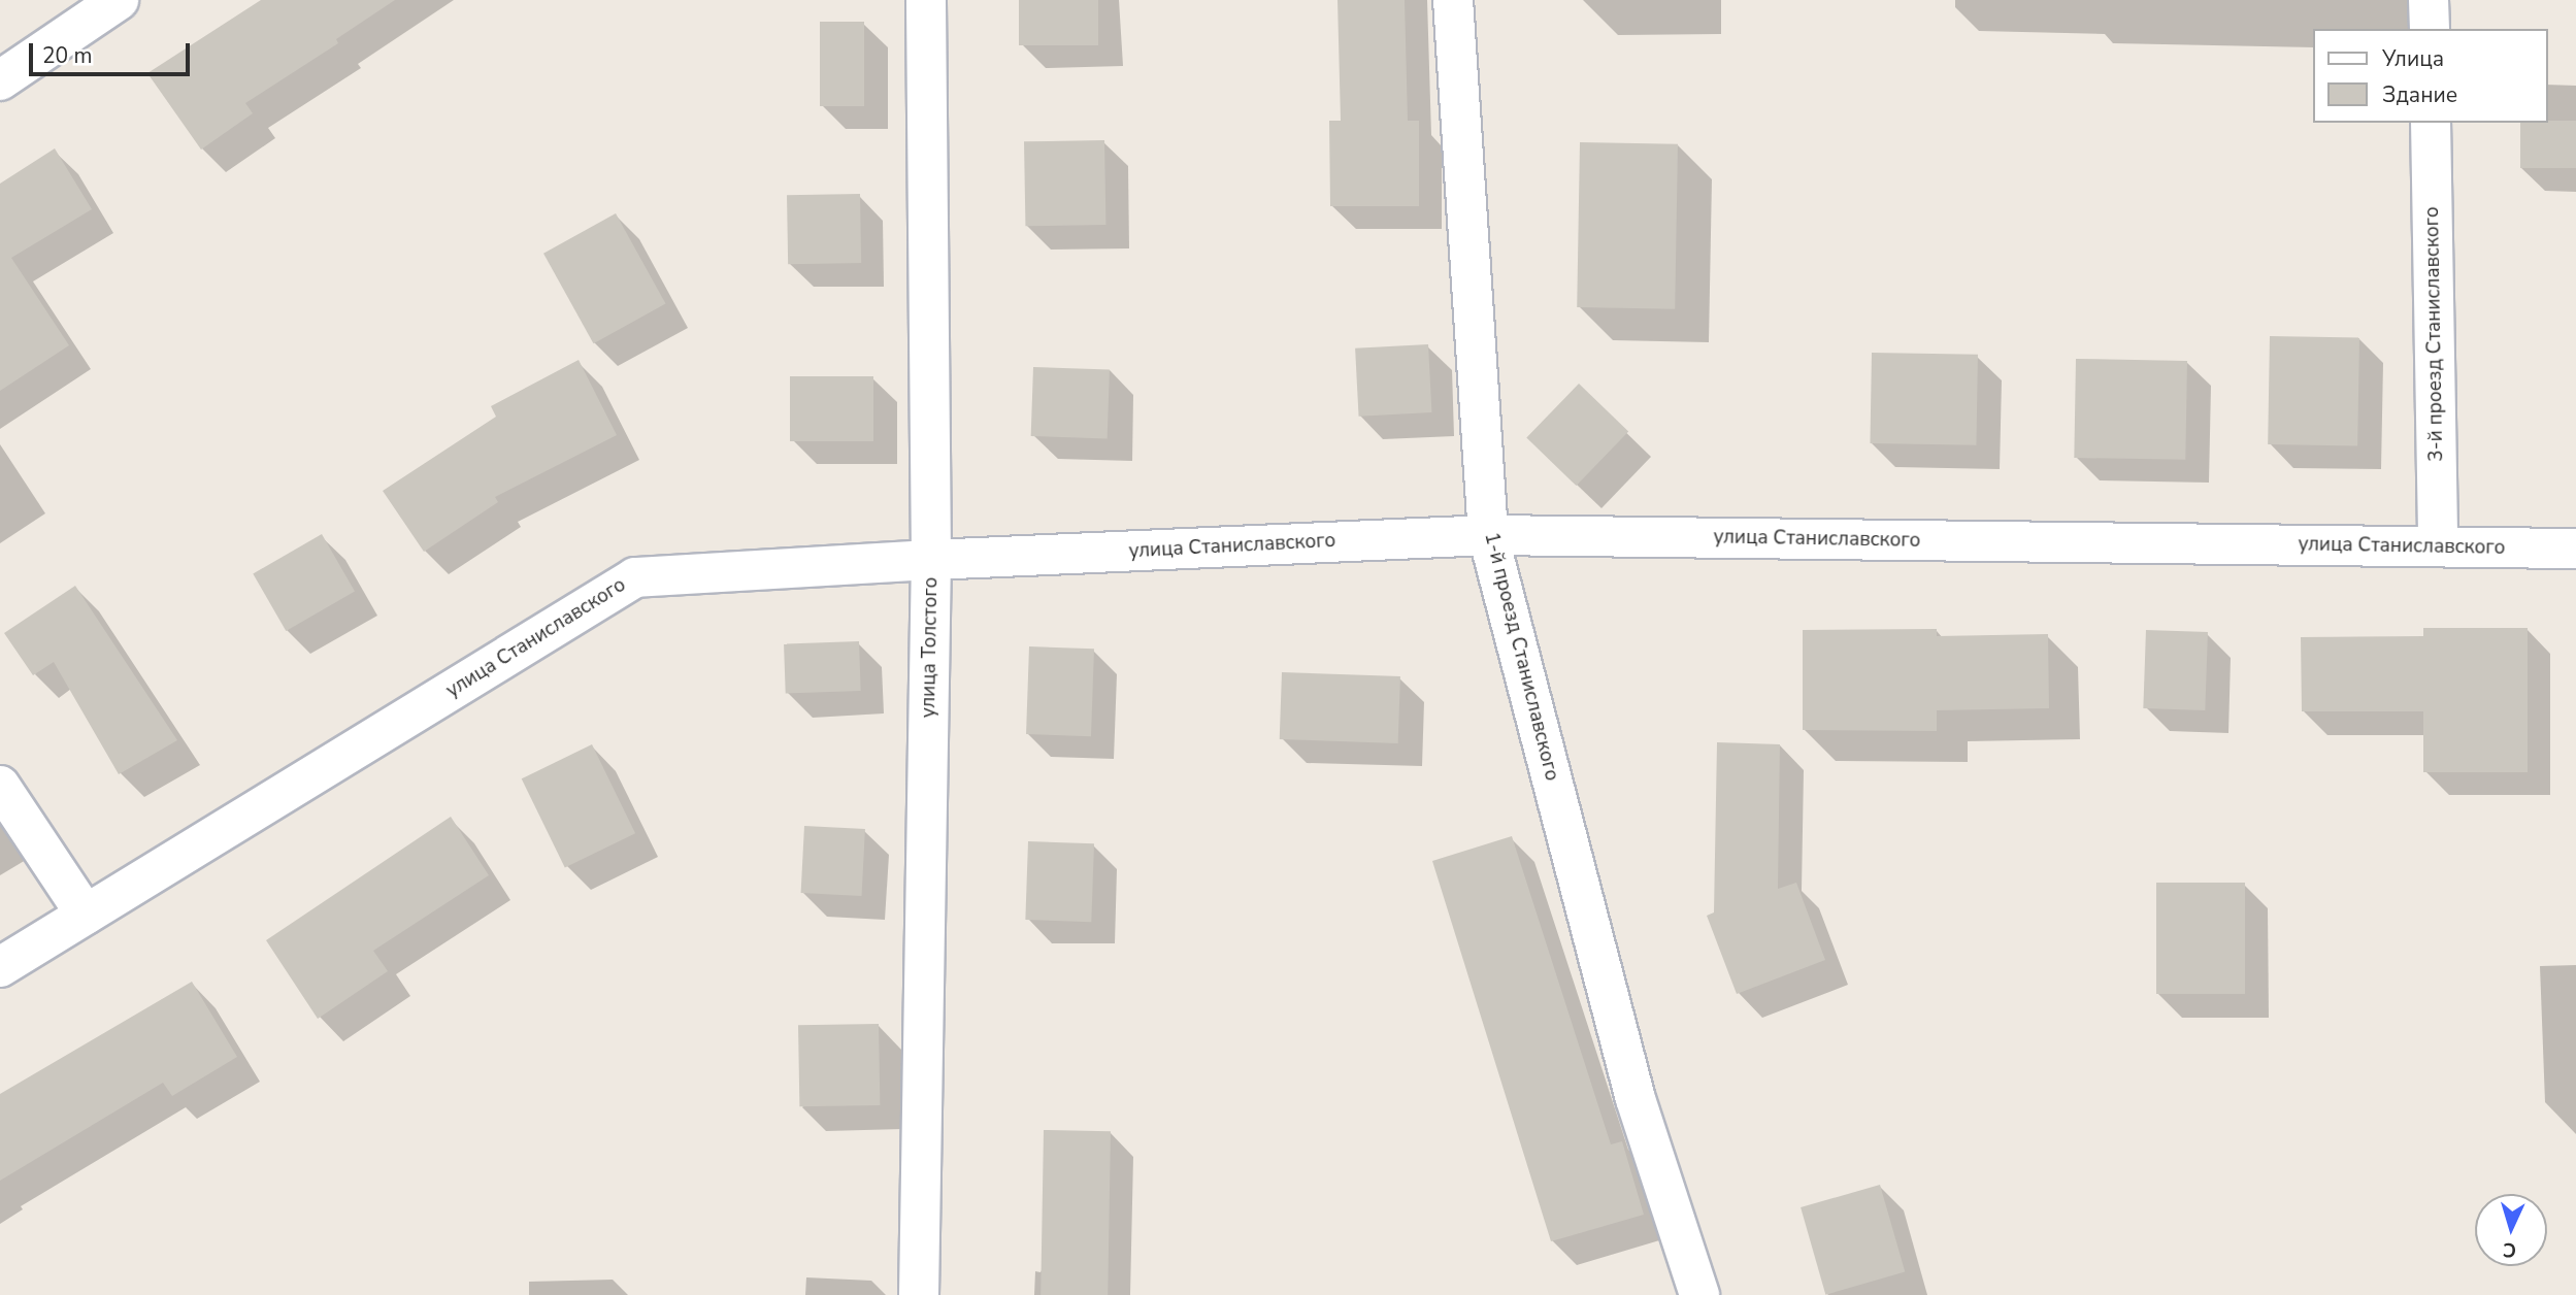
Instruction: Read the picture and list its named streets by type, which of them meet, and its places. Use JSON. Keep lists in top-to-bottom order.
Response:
{
  "streets": {
    "street": [
      "3-й проезд Станиславского",
      "улица Станиславского",
      "улица Толстого",
      "1-й проезд Станиславского"
    ]
  },
  "crossings": [
    ["3-й проезд Станиславского", "улица Станиславского"],
    ["улица Станиславского", "улица Толстого"],
    ["улица Станиславского", "1-й проезд Станиславского"]
  ],
  "legend": ["Улица", "Здание"],
  "scale_bar": "20 m",
  "north": "bottom"
}
